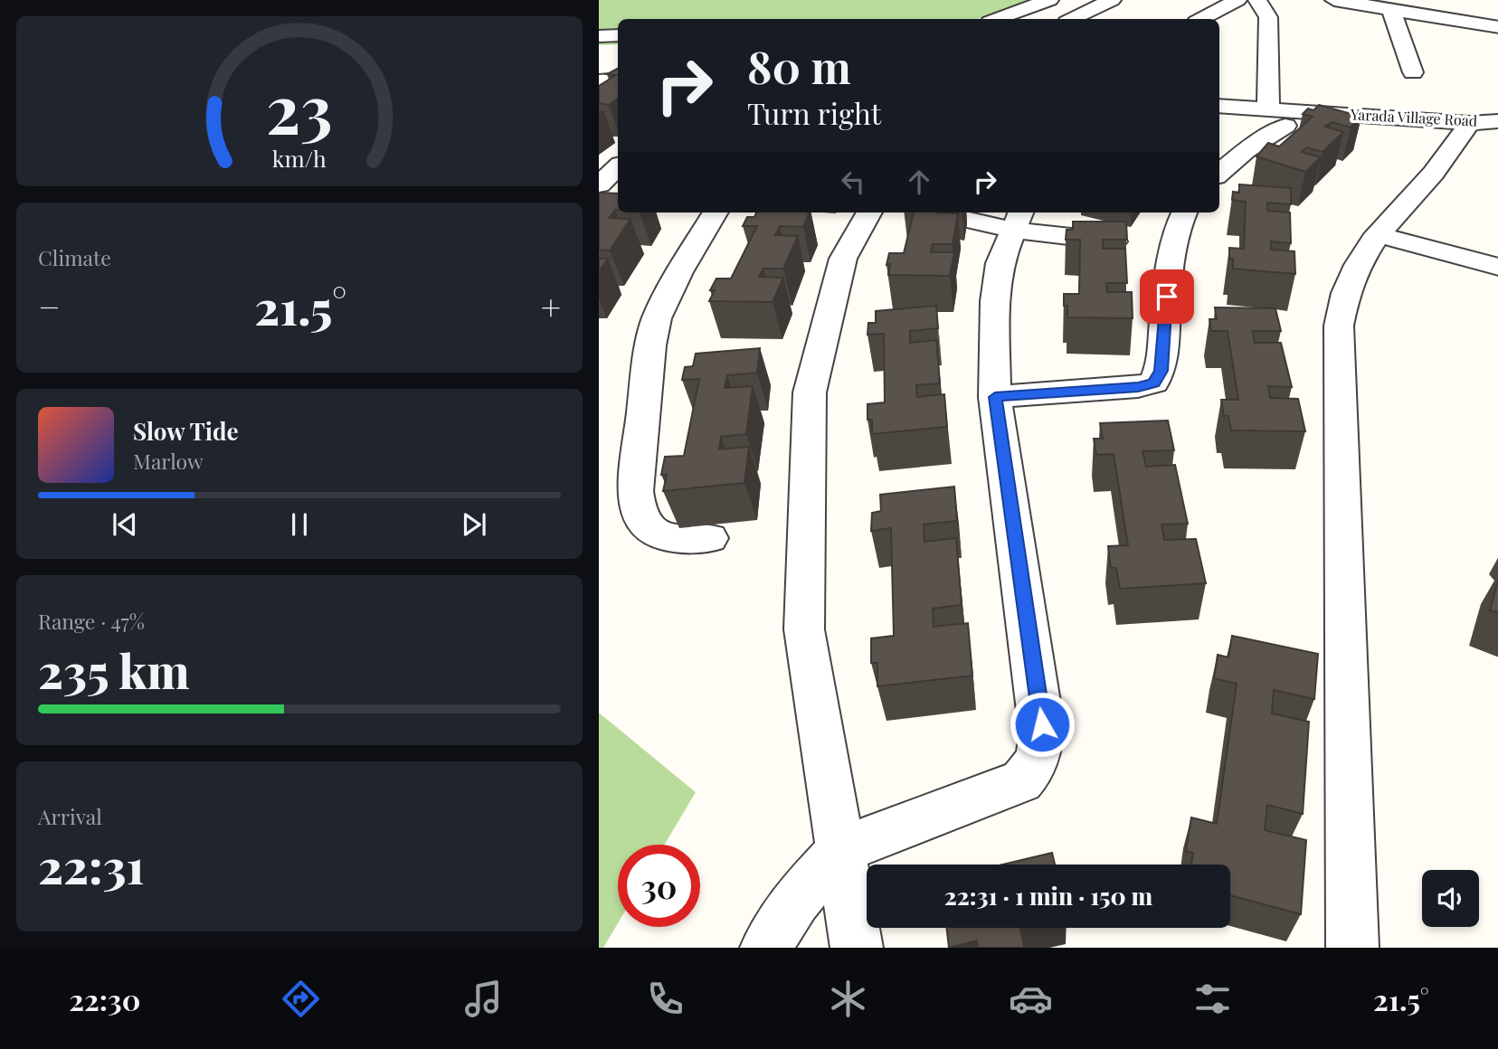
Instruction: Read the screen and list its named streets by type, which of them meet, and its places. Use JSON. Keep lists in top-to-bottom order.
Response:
{
  "streets": {
    "street": ["Yarada Village Road"]
  },
  "page": {
    "turn": ["80 m", "Turn right"],
    "tile": [
      "Climate",
      ["Range · 47%", "235 km"],
      ["Arrival", "22:31"]
    ],
    "heat": ["−", "21.5°", "+"],
    "song": ["Slow Tide", "Marlow"],
    "limit": "30",
    "trip": "22:31 · 1 min · 150 m",
    "tabs": ["22:30", "21.5°"],
    "gauge": ["23", "km/h"]
  }
}
